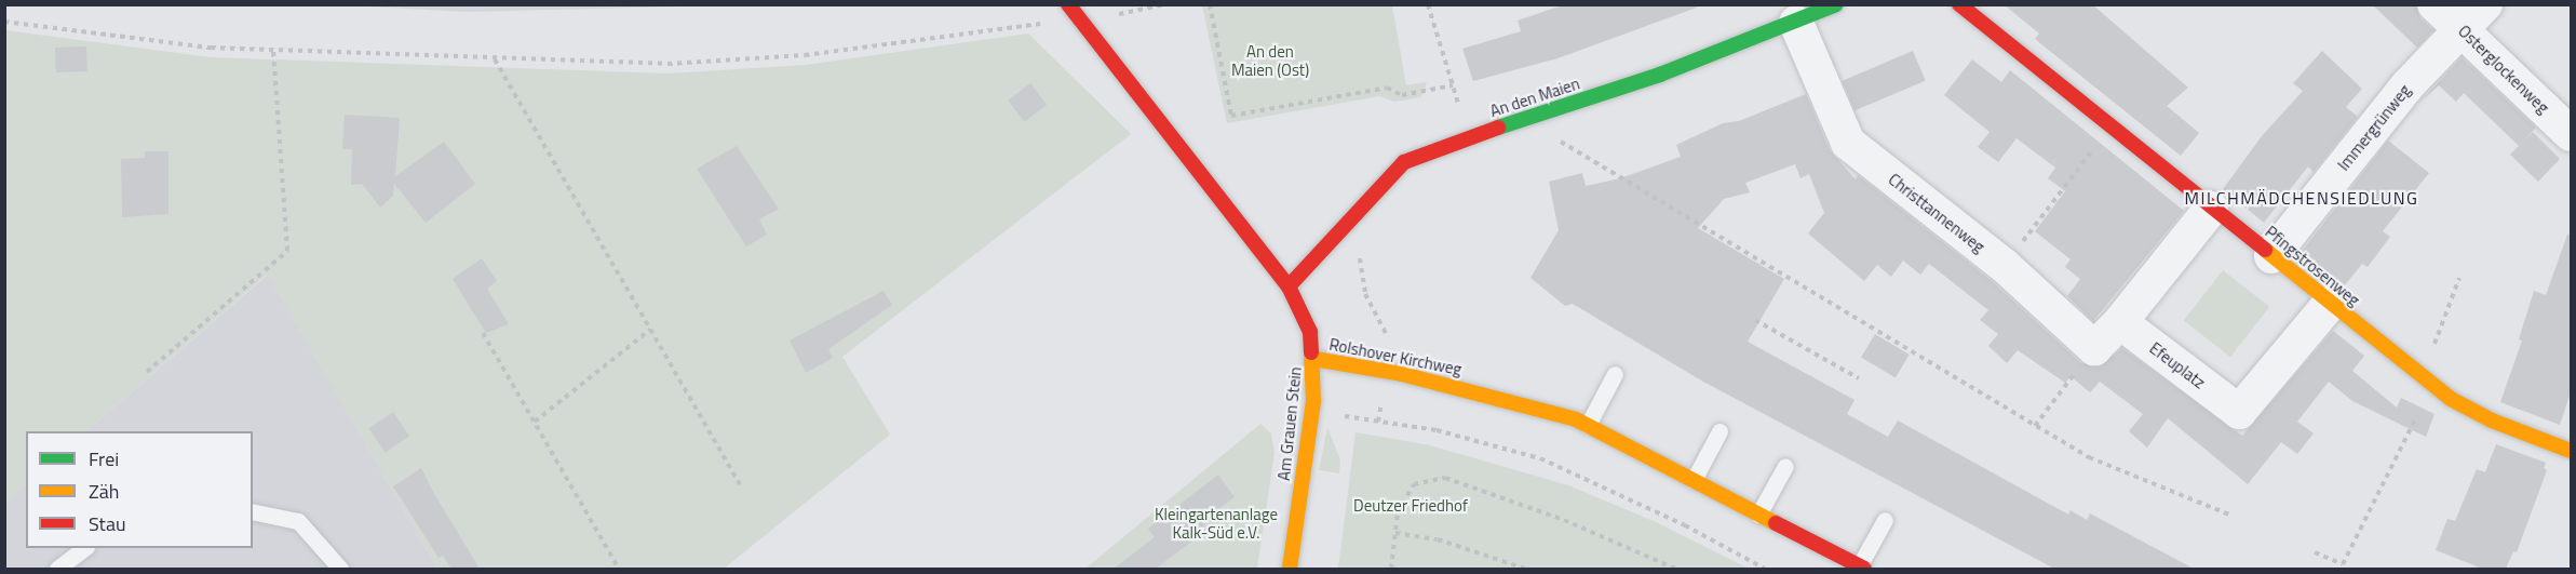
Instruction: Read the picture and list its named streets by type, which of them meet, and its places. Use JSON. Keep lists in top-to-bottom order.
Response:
{
  "streets": {
    "street": [
      "Osterglockenweg",
      "An den Maien",
      "Immergrünweg",
      "Christtannenweg",
      "Pfingstrosenweg",
      "Rolshover Kirchweg",
      "Efeuplatz",
      "Am Grauen Stein"
    ]
  },
  "crossings": [
    ["Osterglockenweg", "Immergrünweg"],
    ["An den Maien", "Christtannenweg"],
    ["An den Maien", "Rolshover Kirchweg"],
    ["Immergrünweg", "Pfingstrosenweg"],
    ["Pfingstrosenweg", "Efeuplatz"],
    ["Rolshover Kirchweg", "Am Grauen Stein"]
  ],
  "districts": ["MILCHMÄDCHENSIEDLUNG"],
  "parks": ["An den Maien (Ost)", "Deutzer Friedhof", "Kleingartenanlage Kalk-Süd e.V."],
  "legend": ["Frei", "Zäh", "Stau"]
}
